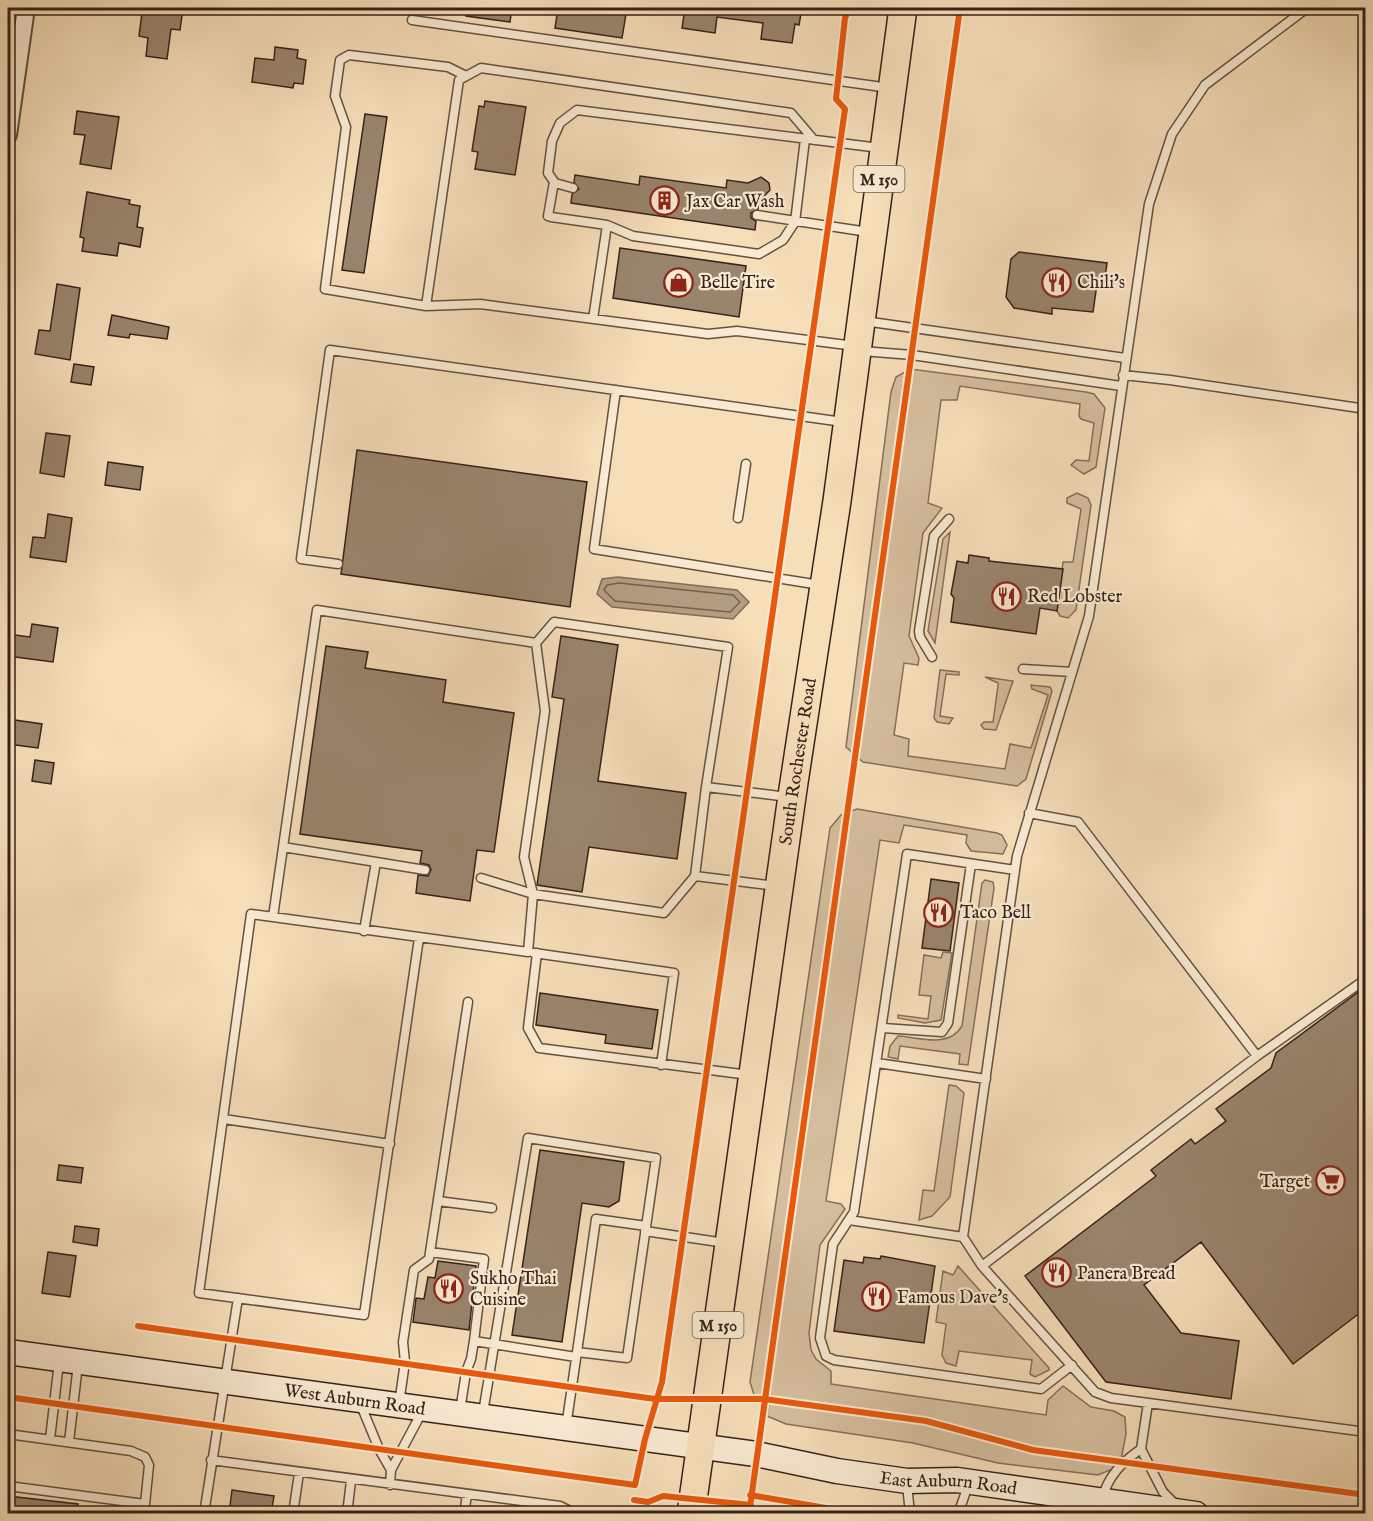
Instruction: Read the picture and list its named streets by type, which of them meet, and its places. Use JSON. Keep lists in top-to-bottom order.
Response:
{
  "streets": {
    "main road": [
      "M 150",
      "South Rochester Road",
      "West Auburn Road",
      "East Auburn Road"
    ]
  },
  "crossings": [
    ["South Rochester Road", "West Auburn Road"],
    ["South Rochester Road", "East Auburn Road"],
    ["West Auburn Road", "East Auburn Road"]
  ],
  "places": {
    "building": ["Jax Car Wash"],
    "shop": ["Belle Tire"],
    "restaurant": [
      "Chili's",
      "Red Lobster",
      "Taco Bell",
      "Panera Bread",
      "Sukho Thai Cuisine",
      "Famous Dave's"
    ],
    "supermarket": ["Target"]
  }
}
